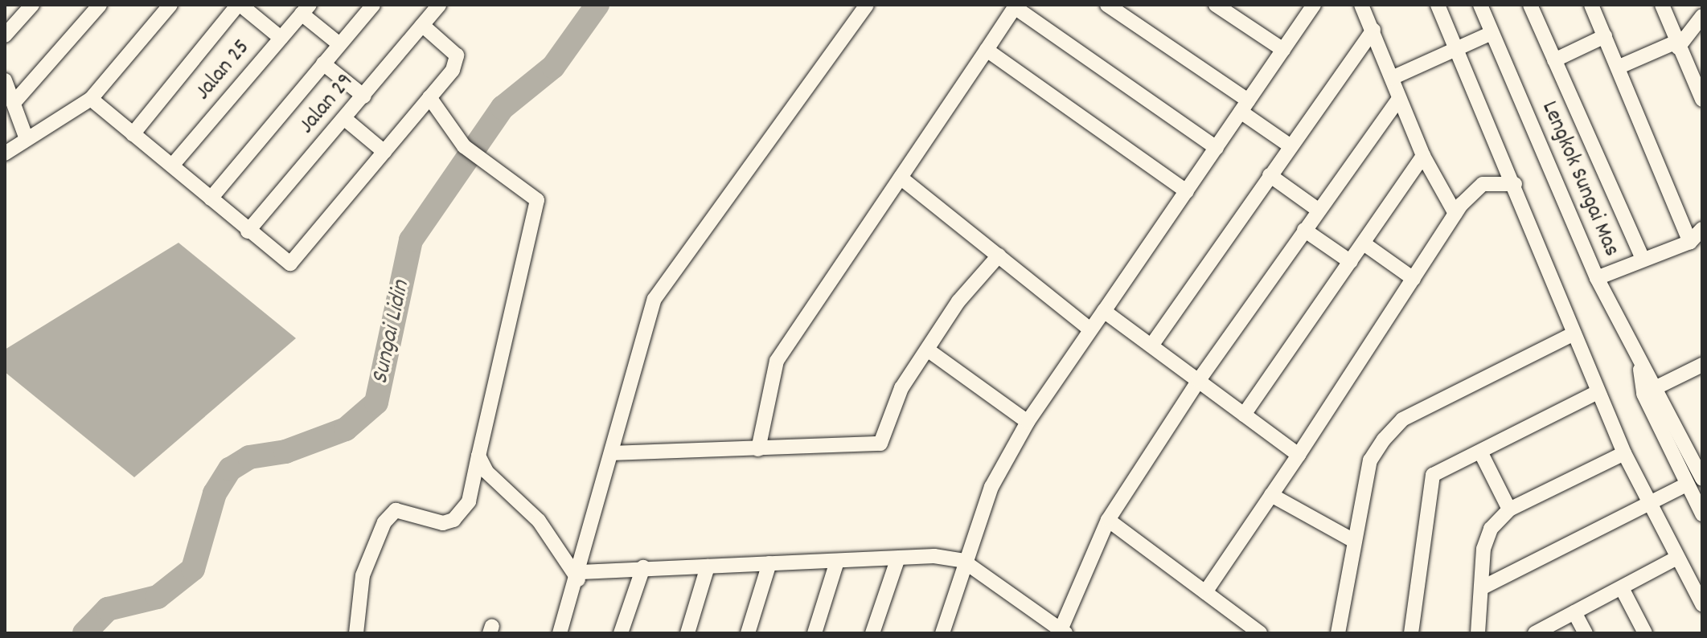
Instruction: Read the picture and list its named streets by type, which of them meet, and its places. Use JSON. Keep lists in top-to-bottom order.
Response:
{
  "streets": {
    "street": ["Jalan 25", "Jalan 29", "Lengkok Sungai Mas"]
  },
  "water": ["Sungai Lidin"]
}
